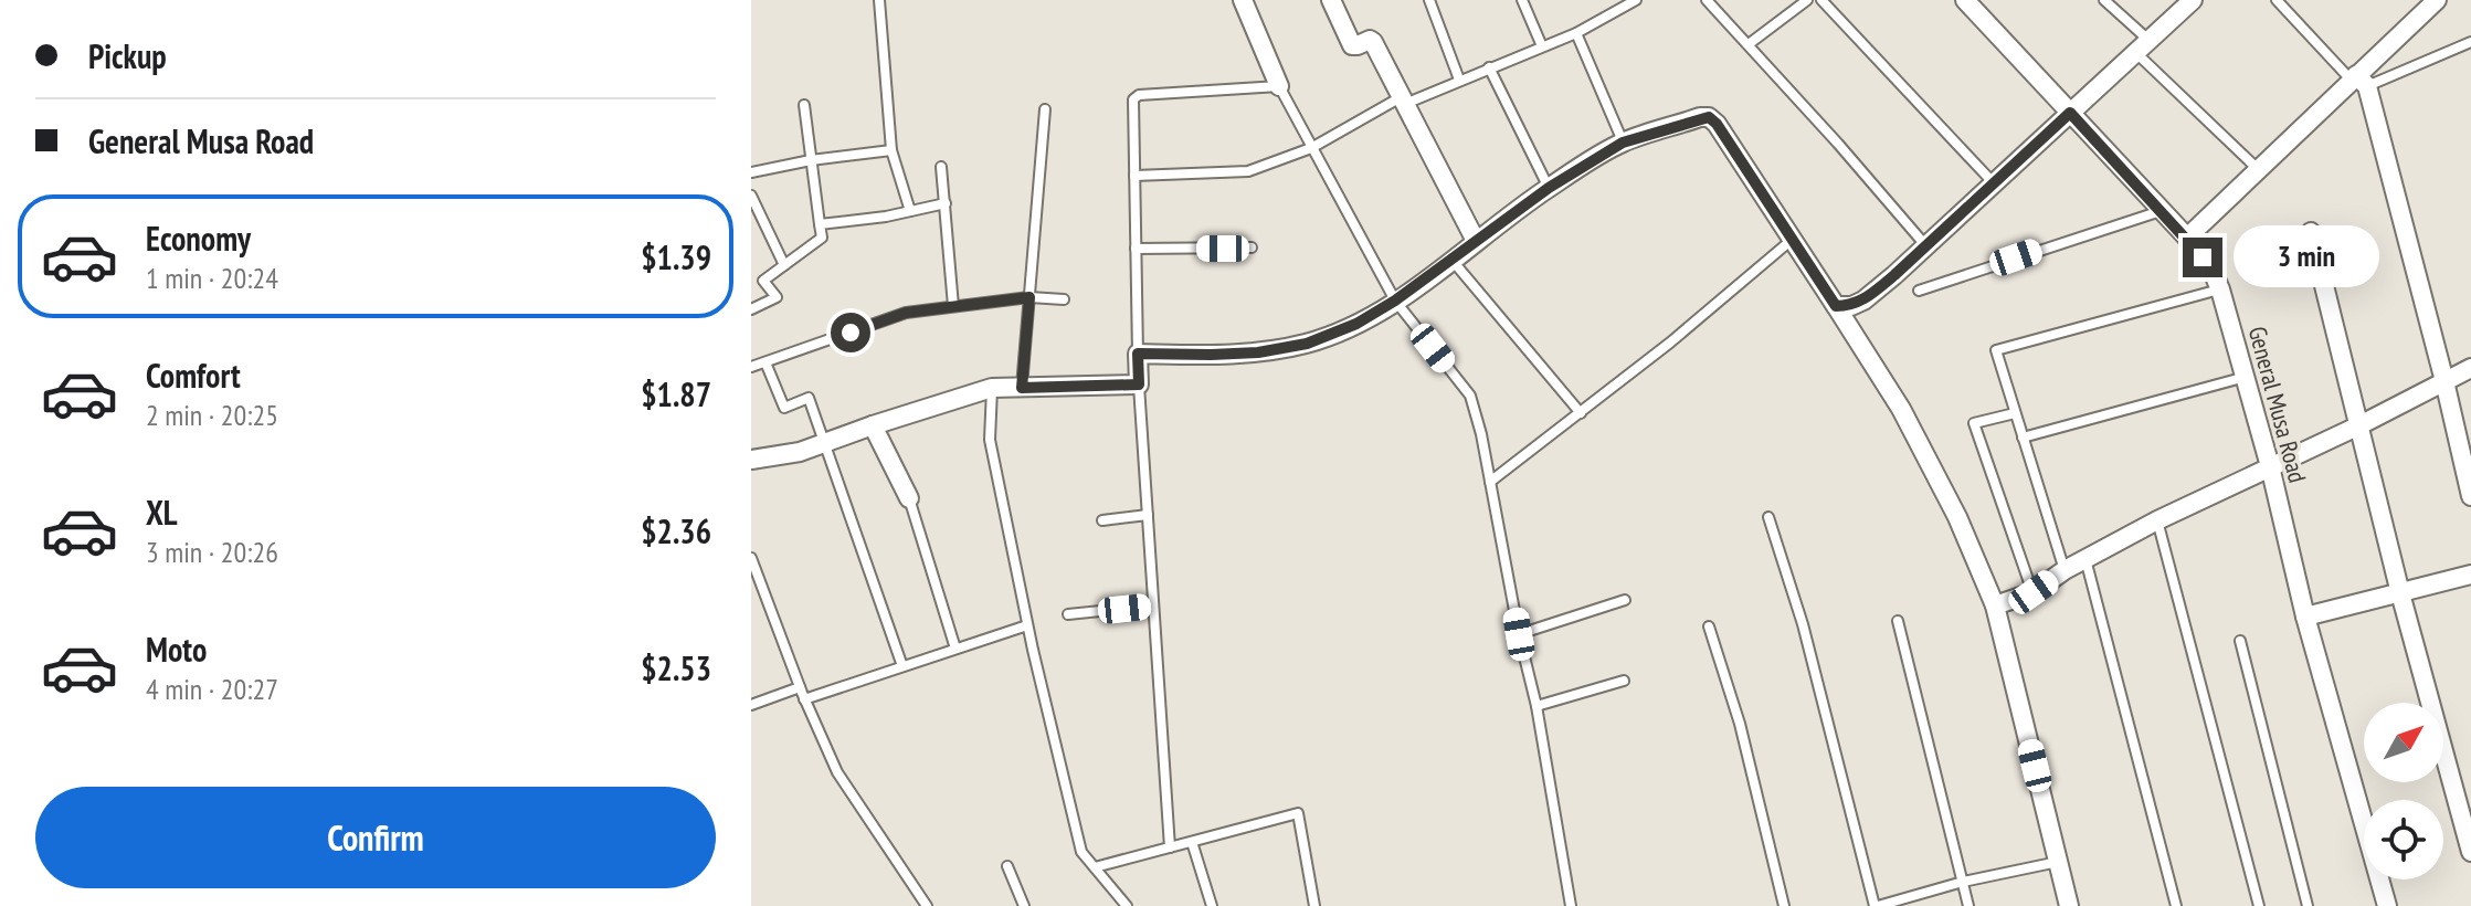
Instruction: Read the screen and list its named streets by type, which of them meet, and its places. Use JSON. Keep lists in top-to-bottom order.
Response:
{
  "streets": {
    "street": ["General Musa Road"]
  },
  "north": "top right",
  "page": {
    "banner": ["Pickup", "General Musa Road"],
    "list": [
      {
        "name": "Economy",
        "note": "1 min · 20:24",
        "value": "$1.39"
      },
      {
        "name": "Comfort",
        "note": "2 min · 20:25",
        "value": "$1.87"
      },
      {
        "name": "XL",
        "note": "3 min · 20:26",
        "value": "$2.36"
      },
      {
        "name": "Moto",
        "note": "4 min · 20:27",
        "value": "$2.53"
      }
    ],
    "bubble": "3 min",
    "buttons": "Confirm"
  }
}
